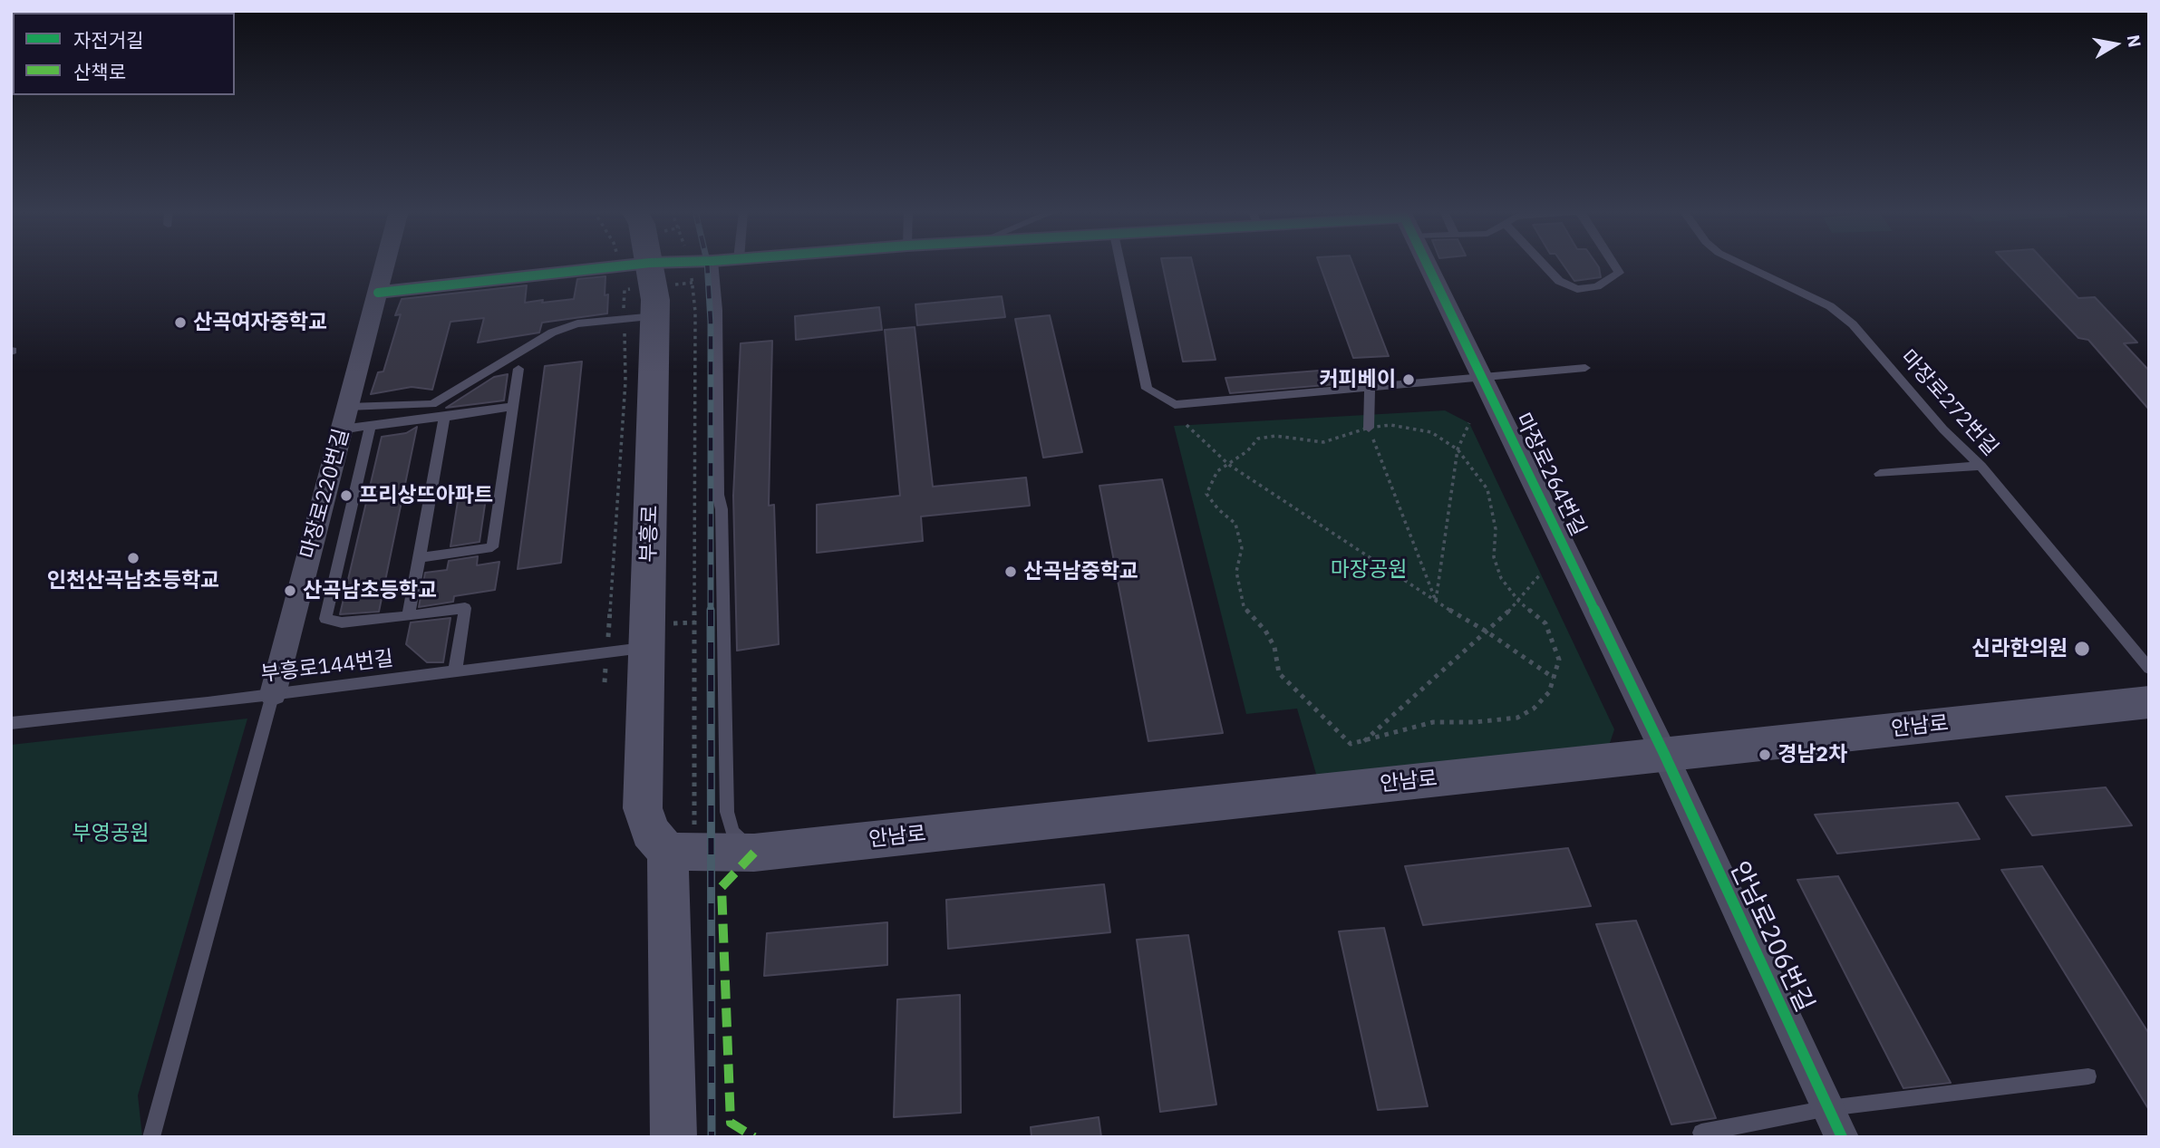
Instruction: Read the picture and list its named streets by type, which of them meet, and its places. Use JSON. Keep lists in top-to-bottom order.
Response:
{
  "streets": {
    "main road": ["부흥로", "안남로"],
    "street": ["마장로264번길", "마장로220번길", "안남로206번길"],
    "lane": ["마장로272번길", "부흥로144번길"]
  },
  "crossings": [
    ["마장로264번길", "안남로"],
    ["마장로264번길", "안남로206번길"],
    ["마장로220번길", "부흥로144번길"],
    ["부흥로", "부흥로144번길"],
    ["부흥로", "안남로"],
    ["안남로", "안남로206번길"]
  ],
  "parks": ["마장공원", "부영공원"],
  "places": [
    "산곡여자중학교",
    "커피베이",
    "프리상뜨아파트",
    "인천산곡남초등학교",
    "산곡남중학교",
    "산곡남초등학교",
    "신라한의원",
    "경남2차"
  ],
  "legend": ["자전거길", "산책로"],
  "north": "right"
}
